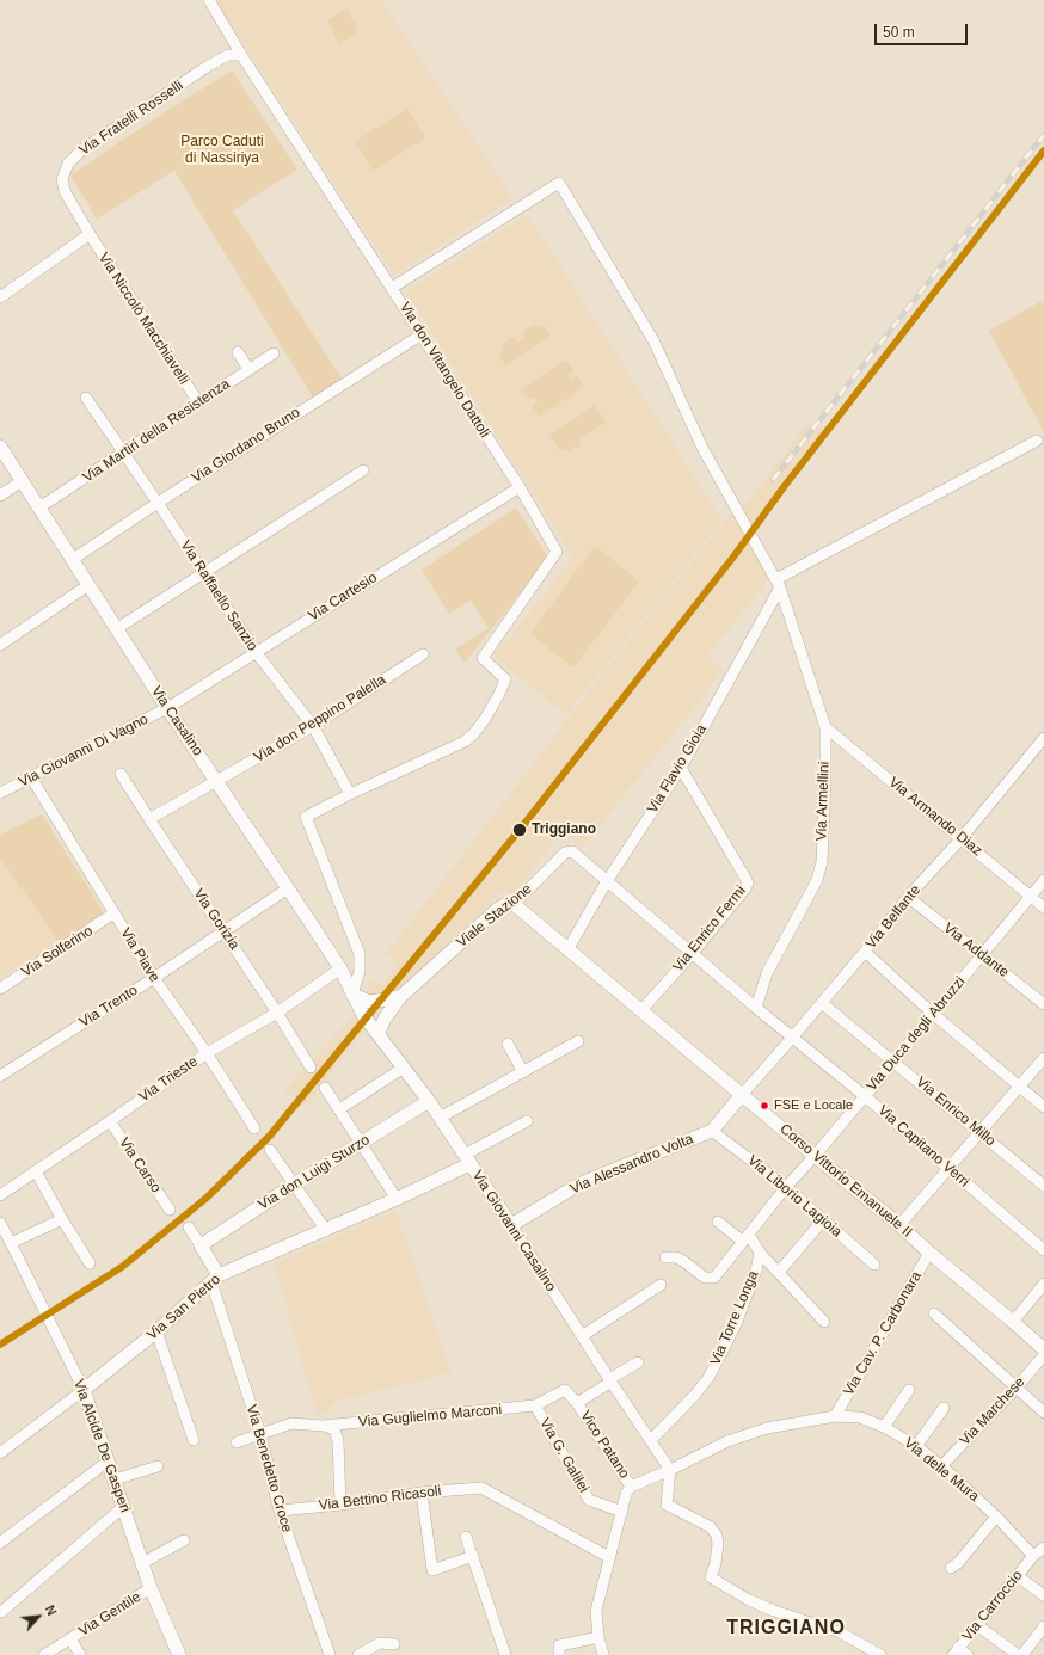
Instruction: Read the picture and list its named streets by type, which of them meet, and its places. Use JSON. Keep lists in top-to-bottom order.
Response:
{
  "streets": {
    "street": [
      "Via Fratelli Rosselli",
      "Via Niccolò Macchiavelli",
      "Via don Vitangelo Dattoli",
      "Via Martiri della Resistenza",
      "Via Giordano Bruno",
      "Via Raffaello Sanzio",
      "Via Cartesio",
      "Via don Peppino Palella",
      "Via Casalino",
      "Via Giovanni Di Vagno",
      "Via Flavio Gioia",
      "Via Armellini",
      "Via Armando Diaz",
      "Viale Stazione",
      "Via Belfante",
      "Via Gorizia",
      "Via Enrico Fermi",
      "Via Addante",
      "Via Solferino",
      "Via Piave",
      "Via Trento",
      "Via Duca degli Abruzzi",
      "Via Trieste",
      "Via Enrico Millo",
      "Via Capitano Verri",
      "Via Alessandro Volta",
      "Via Carso",
      "Via don Luigi Sturzo",
      "Corso Vittorio Emanuele II",
      "Via Liborio Lagioia",
      "Via Giovanni Casalino",
      "Via San Pietro",
      "Via Torre Longa",
      "Via Cav. P. Carbonara",
      "Via Marchese",
      "Via Guglielmo Marconi",
      "Vico Patano",
      "Via Alcide De Gasperi",
      "Via G. Galilei",
      "Via Benedetto Croce",
      "Via delle Mura",
      "Via Bettino Ricasoli",
      "Via Carroccio",
      "Via Gentile"
    ]
  },
  "crossings": [
    ["Via Fratelli Rosselli", "Via Niccolò Macchiavelli"],
    ["Via Fratelli Rosselli", "Via don Vitangelo Dattoli"],
    ["Via Niccolò Macchiavelli", "Via Martiri della Resistenza"],
    ["Via don Vitangelo Dattoli", "Via Giordano Bruno"],
    ["Via don Vitangelo Dattoli", "Via Raffaello Sanzio"],
    ["Via don Vitangelo Dattoli", "Via Cartesio"],
    ["Via don Vitangelo Dattoli", "Via Armellini"],
    ["Via Martiri della Resistenza", "Via Raffaello Sanzio"],
    ["Via Martiri della Resistenza", "Via Casalino"],
    ["Via Giordano Bruno", "Via Raffaello Sanzio"],
    ["Via Giordano Bruno", "Via Casalino"],
    ["Via Raffaello Sanzio", "Via Cartesio"],
    ["Via Raffaello Sanzio", "Via don Peppino Palella"],
    ["Via Cartesio", "Via Casalino"],
    ["Via Cartesio", "Via Giovanni Di Vagno"],
    ["Via don Peppino Palella", "Via Casalino"],
    ["Via don Peppino Palella", "Via Gorizia"],
    ["Via Casalino", "Via Giovanni Di Vagno"],
    ["Via Casalino", "Via Trento"],
    ["Via Casalino", "Via Trieste"],
    ["Via Casalino", "Via Giovanni Casalino"],
    ["Via Giovanni Di Vagno", "Via Piave"],
    ["Via Flavio Gioia", "Via Armellini"],
    ["Via Flavio Gioia", "Via Enrico Fermi"],
    ["Via Flavio Gioia", "Via Capitano Verri"],
    ["Via Flavio Gioia", "Corso Vittorio Emanuele II"],
    ["Via Armellini", "Via Armando Diaz"],
    ["Via Armellini", "Via Capitano Verri"],
    ["Via Armando Diaz", "Via Belfante"],
    ["Via Armando Diaz", "Via Duca degli Abruzzi"],
    ["Viale Stazione", "Via Capitano Verri"],
    ["Viale Stazione", "Corso Vittorio Emanuele II"],
    ["Viale Stazione", "Via Giovanni Casalino"],
    ["Via Belfante", "Via Addante"],
    ["Via Belfante", "Via Enrico Millo"],
    ["Via Belfante", "Via Capitano Verri"],
    ["Via Belfante", "Via Alessandro Volta"],
    ["Via Belfante", "Corso Vittorio Emanuele II"],
    ["Via Gorizia", "Via Trento"],
    ["Via Gorizia", "Via Trieste"],
    ["Via Enrico Fermi", "Via Capitano Verri"],
    ["Via Enrico Fermi", "Corso Vittorio Emanuele II"],
    ["Via Addante", "Via Duca degli Abruzzi"],
    ["Via Solferino", "Via Piave"],
    ["Via Piave", "Via Trento"],
    ["Via Piave", "Via Trieste"],
    ["Via Duca degli Abruzzi", "Via Enrico Millo"],
    ["Via Duca degli Abruzzi", "Via Capitano Verri"],
    ["Via Duca degli Abruzzi", "Corso Vittorio Emanuele II"],
    ["Via Duca degli Abruzzi", "Via Liborio Lagioia"],
    ["Via Duca degli Abruzzi", "Via Torre Longa"],
    ["Via Trieste", "Via Carso"],
    ["Via Alessandro Volta", "Corso Vittorio Emanuele II"],
    ["Via Alessandro Volta", "Via Liborio Lagioia"],
    ["Via Alessandro Volta", "Via Giovanni Casalino"],
    ["Via don Luigi Sturzo", "Via Giovanni Casalino"],
    ["Corso Vittorio Emanuele II", "Via Cav. P. Carbonara"],
    ["Via Giovanni Casalino", "Via San Pietro"],
    ["Via Giovanni Casalino", "Via Torre Longa"],
    ["Via Giovanni Casalino", "Via delle Mura"],
    ["Via San Pietro", "Via Alcide De Gasperi"],
    ["Via San Pietro", "Via Benedetto Croce"],
    ["Via Cav. P. Carbonara", "Via delle Mura"],
    ["Via Marchese", "Via delle Mura"],
    ["Via Guglielmo Marconi", "Vico Patano"],
    ["Via Guglielmo Marconi", "Via G. Galilei"],
    ["Via Guglielmo Marconi", "Via Benedetto Croce"],
    ["Vico Patano", "Via delle Mura"],
    ["Via Alcide De Gasperi", "Via Gentile"],
    ["Via Benedetto Croce", "Via Bettino Ricasoli"],
    ["Via delle Mura", "Via Carroccio"]
  ],
  "districts": ["TRIGGIANO"],
  "parks": ["Parco Caduti di Nassiriya"],
  "places": ["Triggiano", "FSE e Locale"],
  "scale_bar": "50 m",
  "north": "top right"
}
